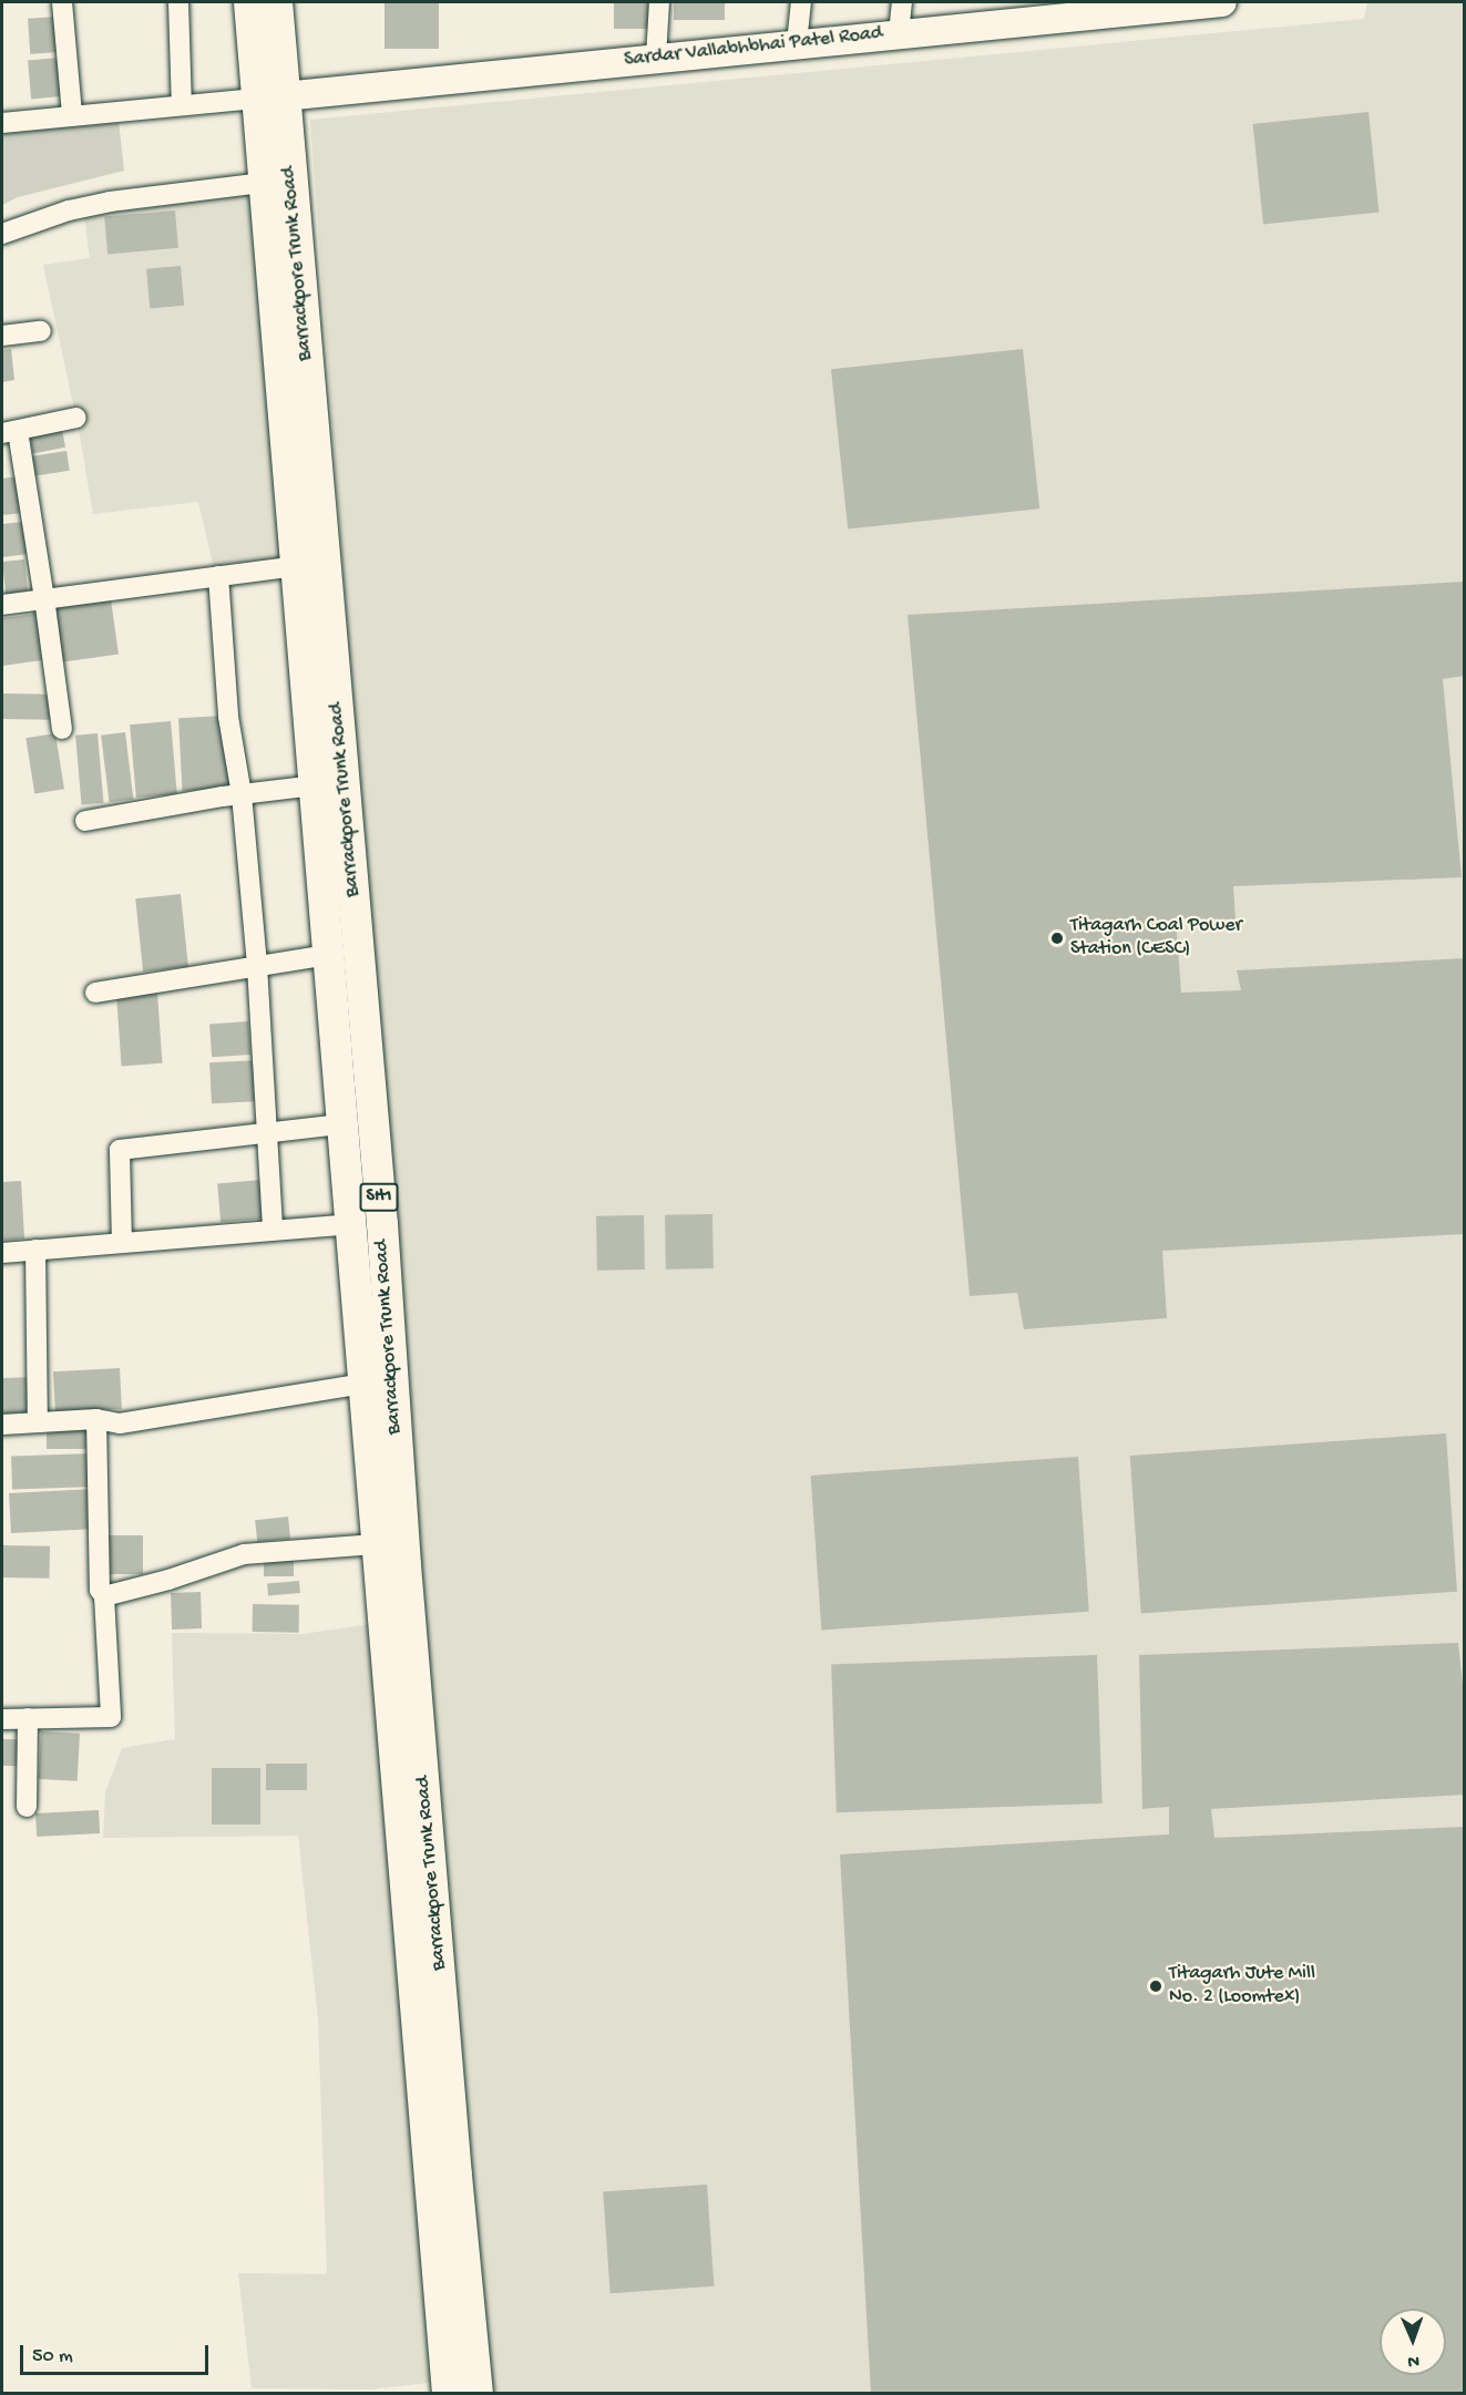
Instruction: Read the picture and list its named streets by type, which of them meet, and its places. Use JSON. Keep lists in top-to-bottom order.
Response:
{
  "streets": {
    "main road": ["Barrackpore Trunk Road", "SH1"],
    "street": ["Sardar Vallabhbhai Patel Road"]
  },
  "crossings": [
    ["Sardar Vallabhbhai Patel Road", "Barrackpore Trunk Road"]
  ],
  "places": ["Titagarh Coal Power Station (CESC)", "Titagarh Jute Mill No. 2 (Loomtex)"],
  "scale_bar": "50 m",
  "north": "bottom"
}
